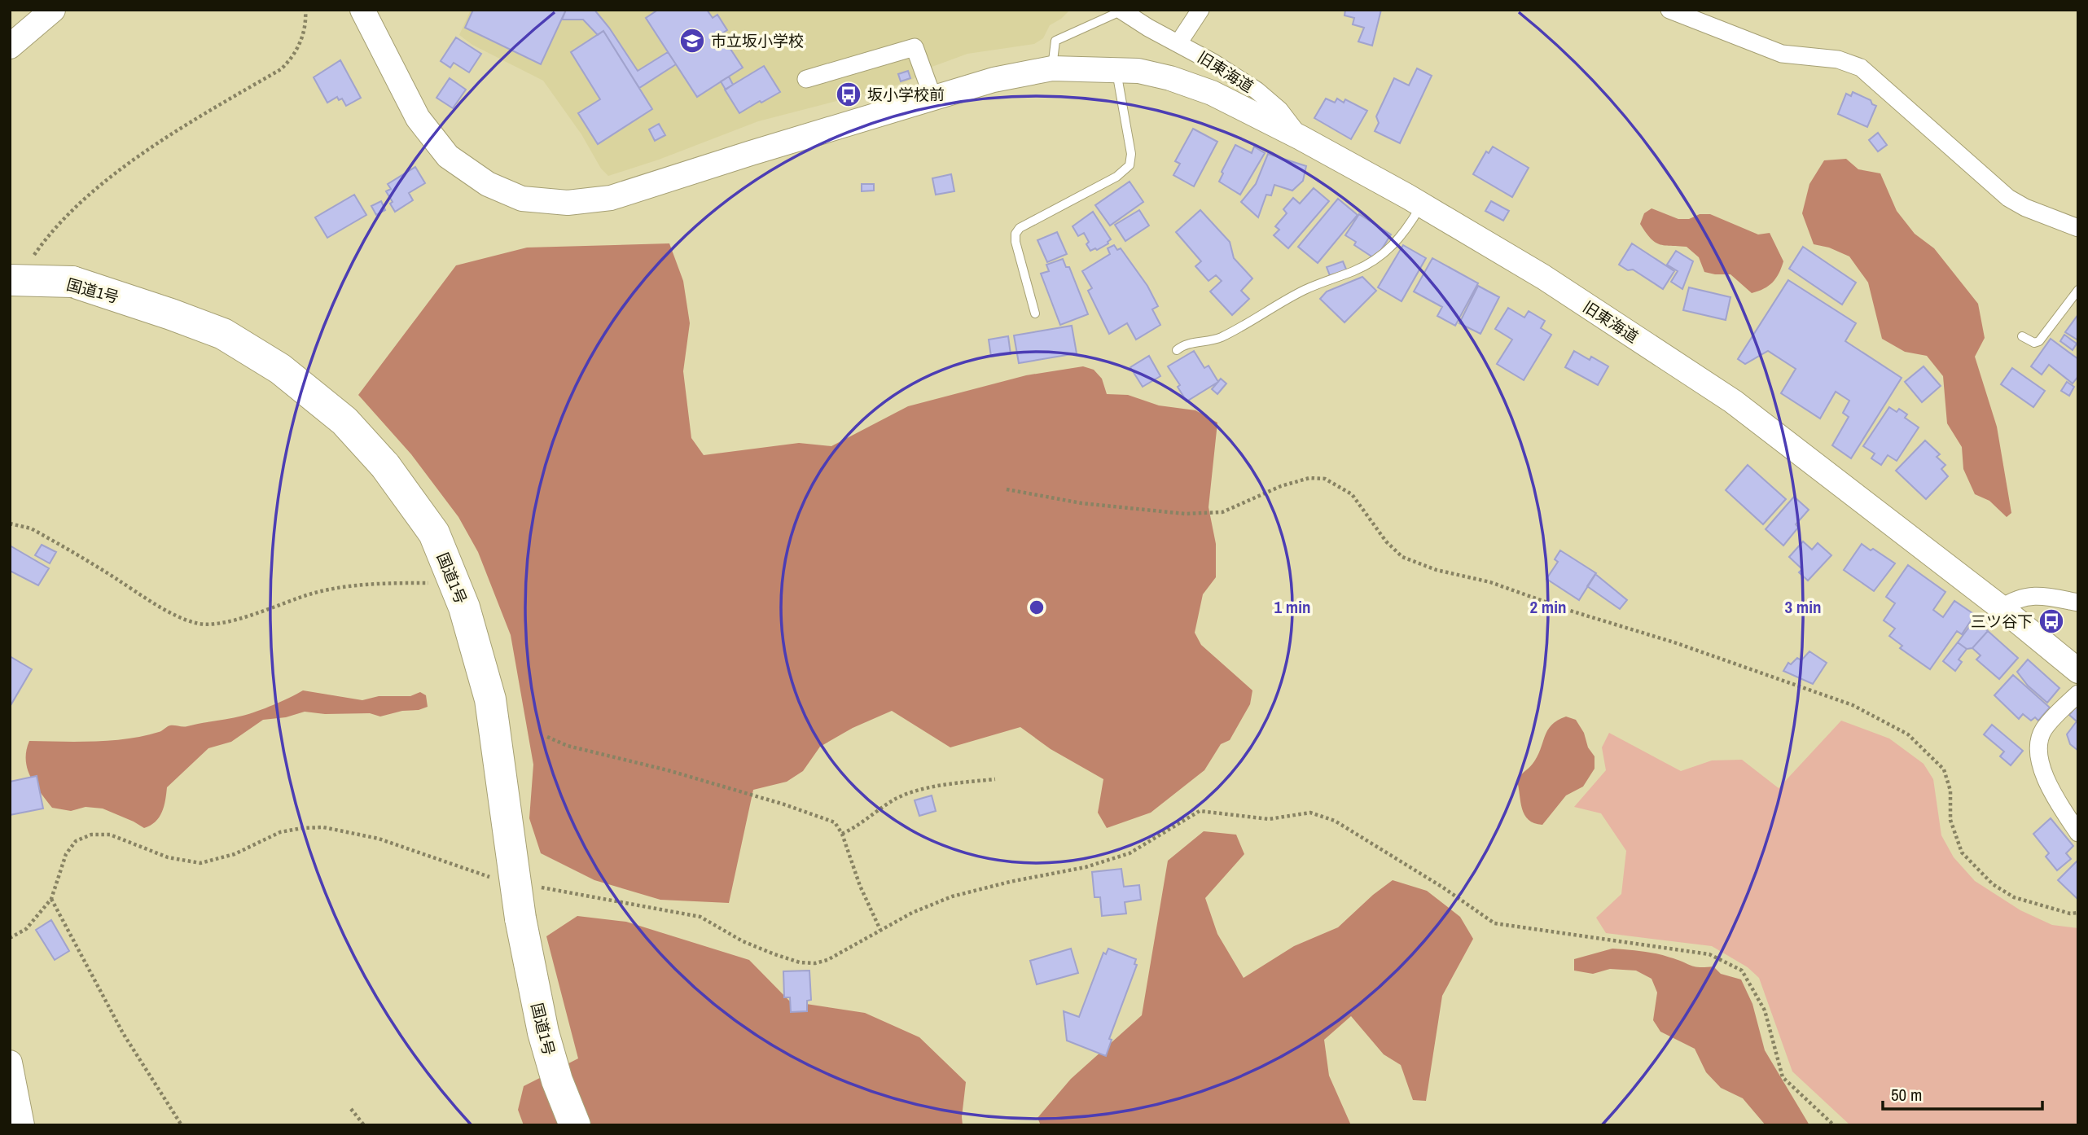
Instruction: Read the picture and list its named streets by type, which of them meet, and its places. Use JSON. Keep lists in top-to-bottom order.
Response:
{
  "streets": {
    "highway": ["国道1号"],
    "street": ["旧東海道"]
  },
  "places": {
    "school or university": ["市立坂小学校"],
    "bus stop": ["坂小学校前", "三ツ谷下"]
  },
  "scale_bar": "50 m",
  "rings": ["1 min", "2 min", "3 min"]
}
